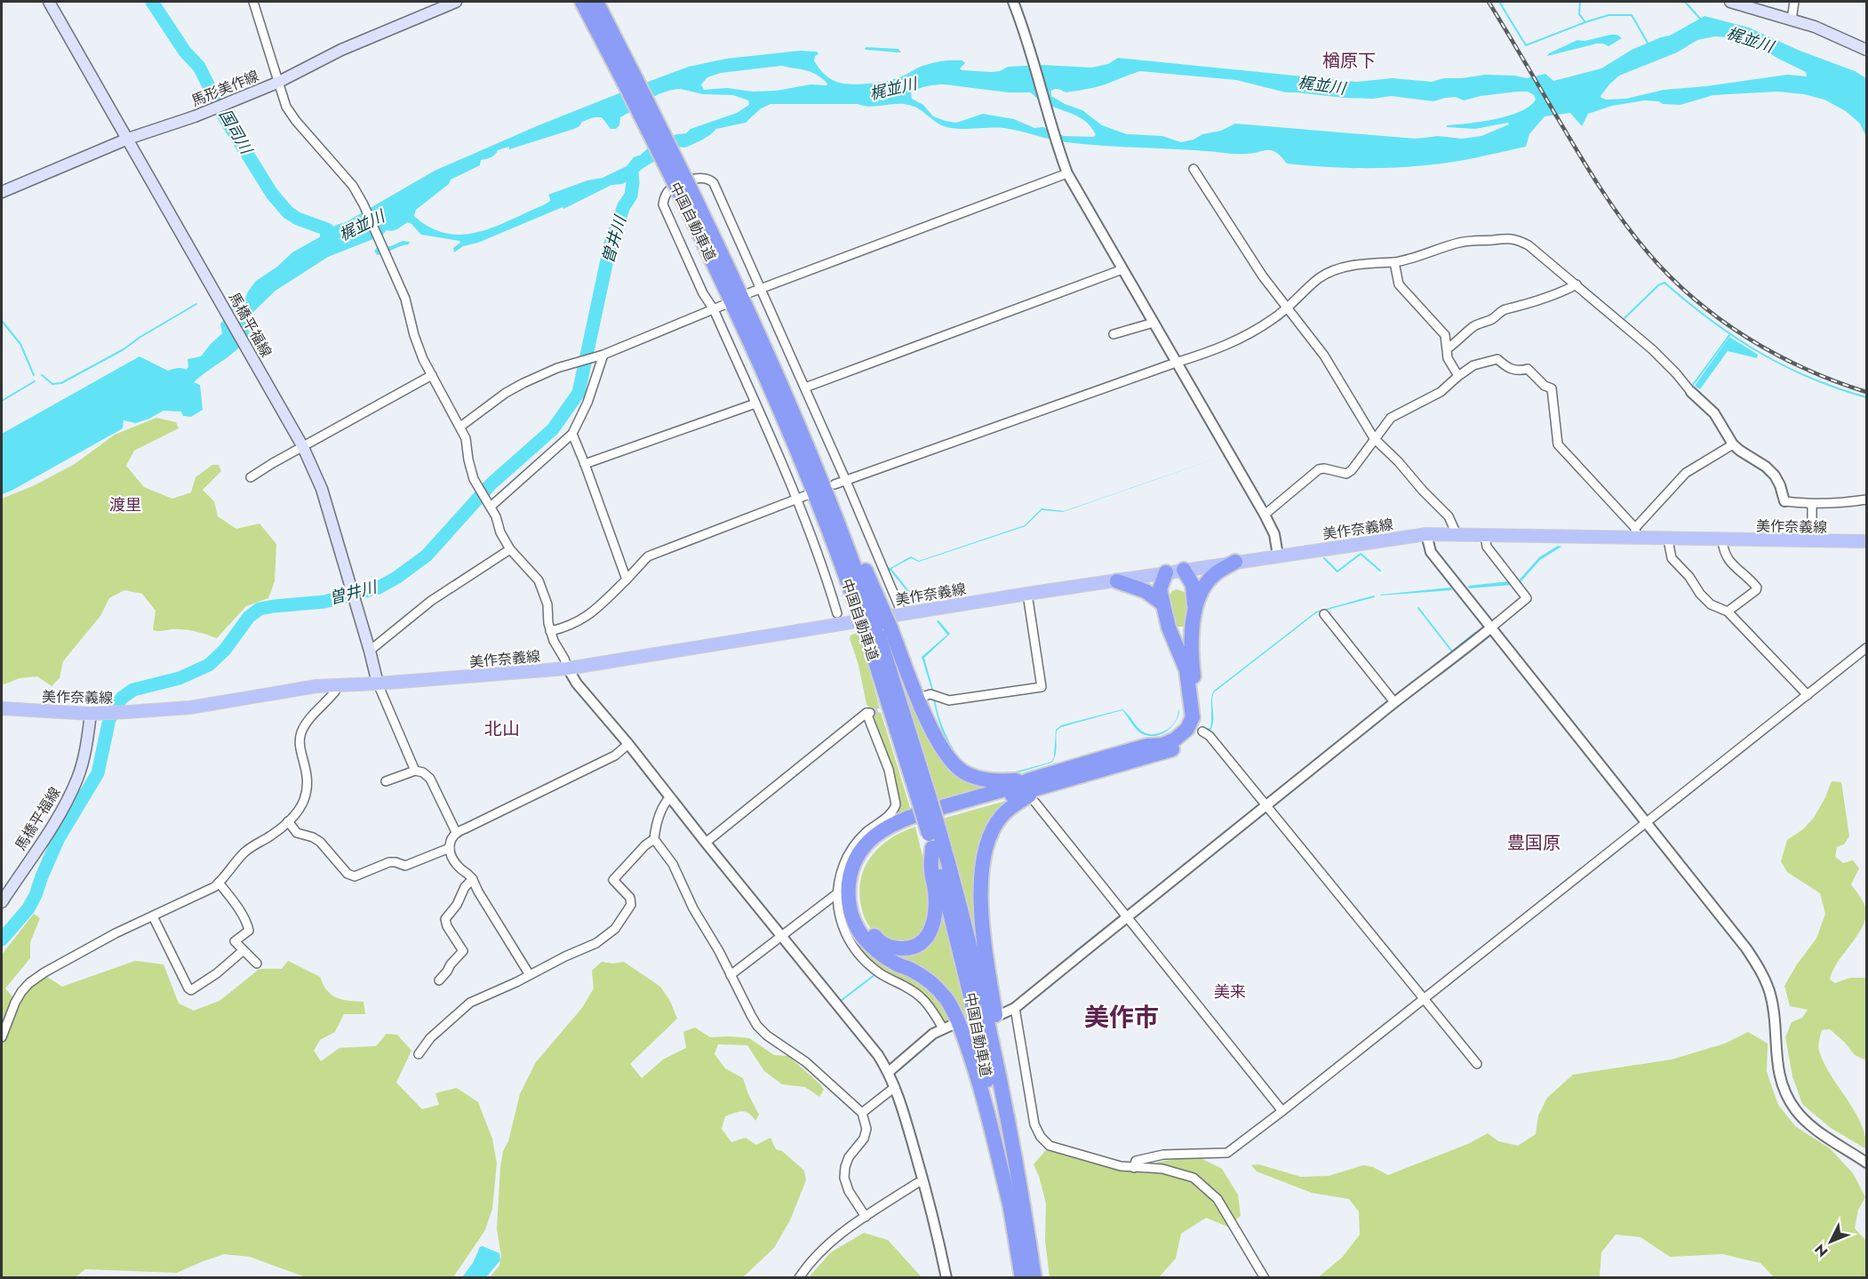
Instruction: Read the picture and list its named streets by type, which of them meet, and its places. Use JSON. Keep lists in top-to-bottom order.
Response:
{
  "streets": {
    "highway": ["中国自動車道"],
    "main road": ["馬形美作線", "馬橋平福線", "美作奈義線"]
  },
  "crossings": [
    ["馬形美作線", "馬橋平福線"],
    ["馬橋平福線", "美作奈義線"]
  ],
  "districts": [
    "楢原下",
    "渡里",
    "北山",
    "豊国原",
    "美来",
    "美作市"
  ],
  "water": ["梶並川", "国司川", "曽井川"],
  "north": "bottom left"
}
